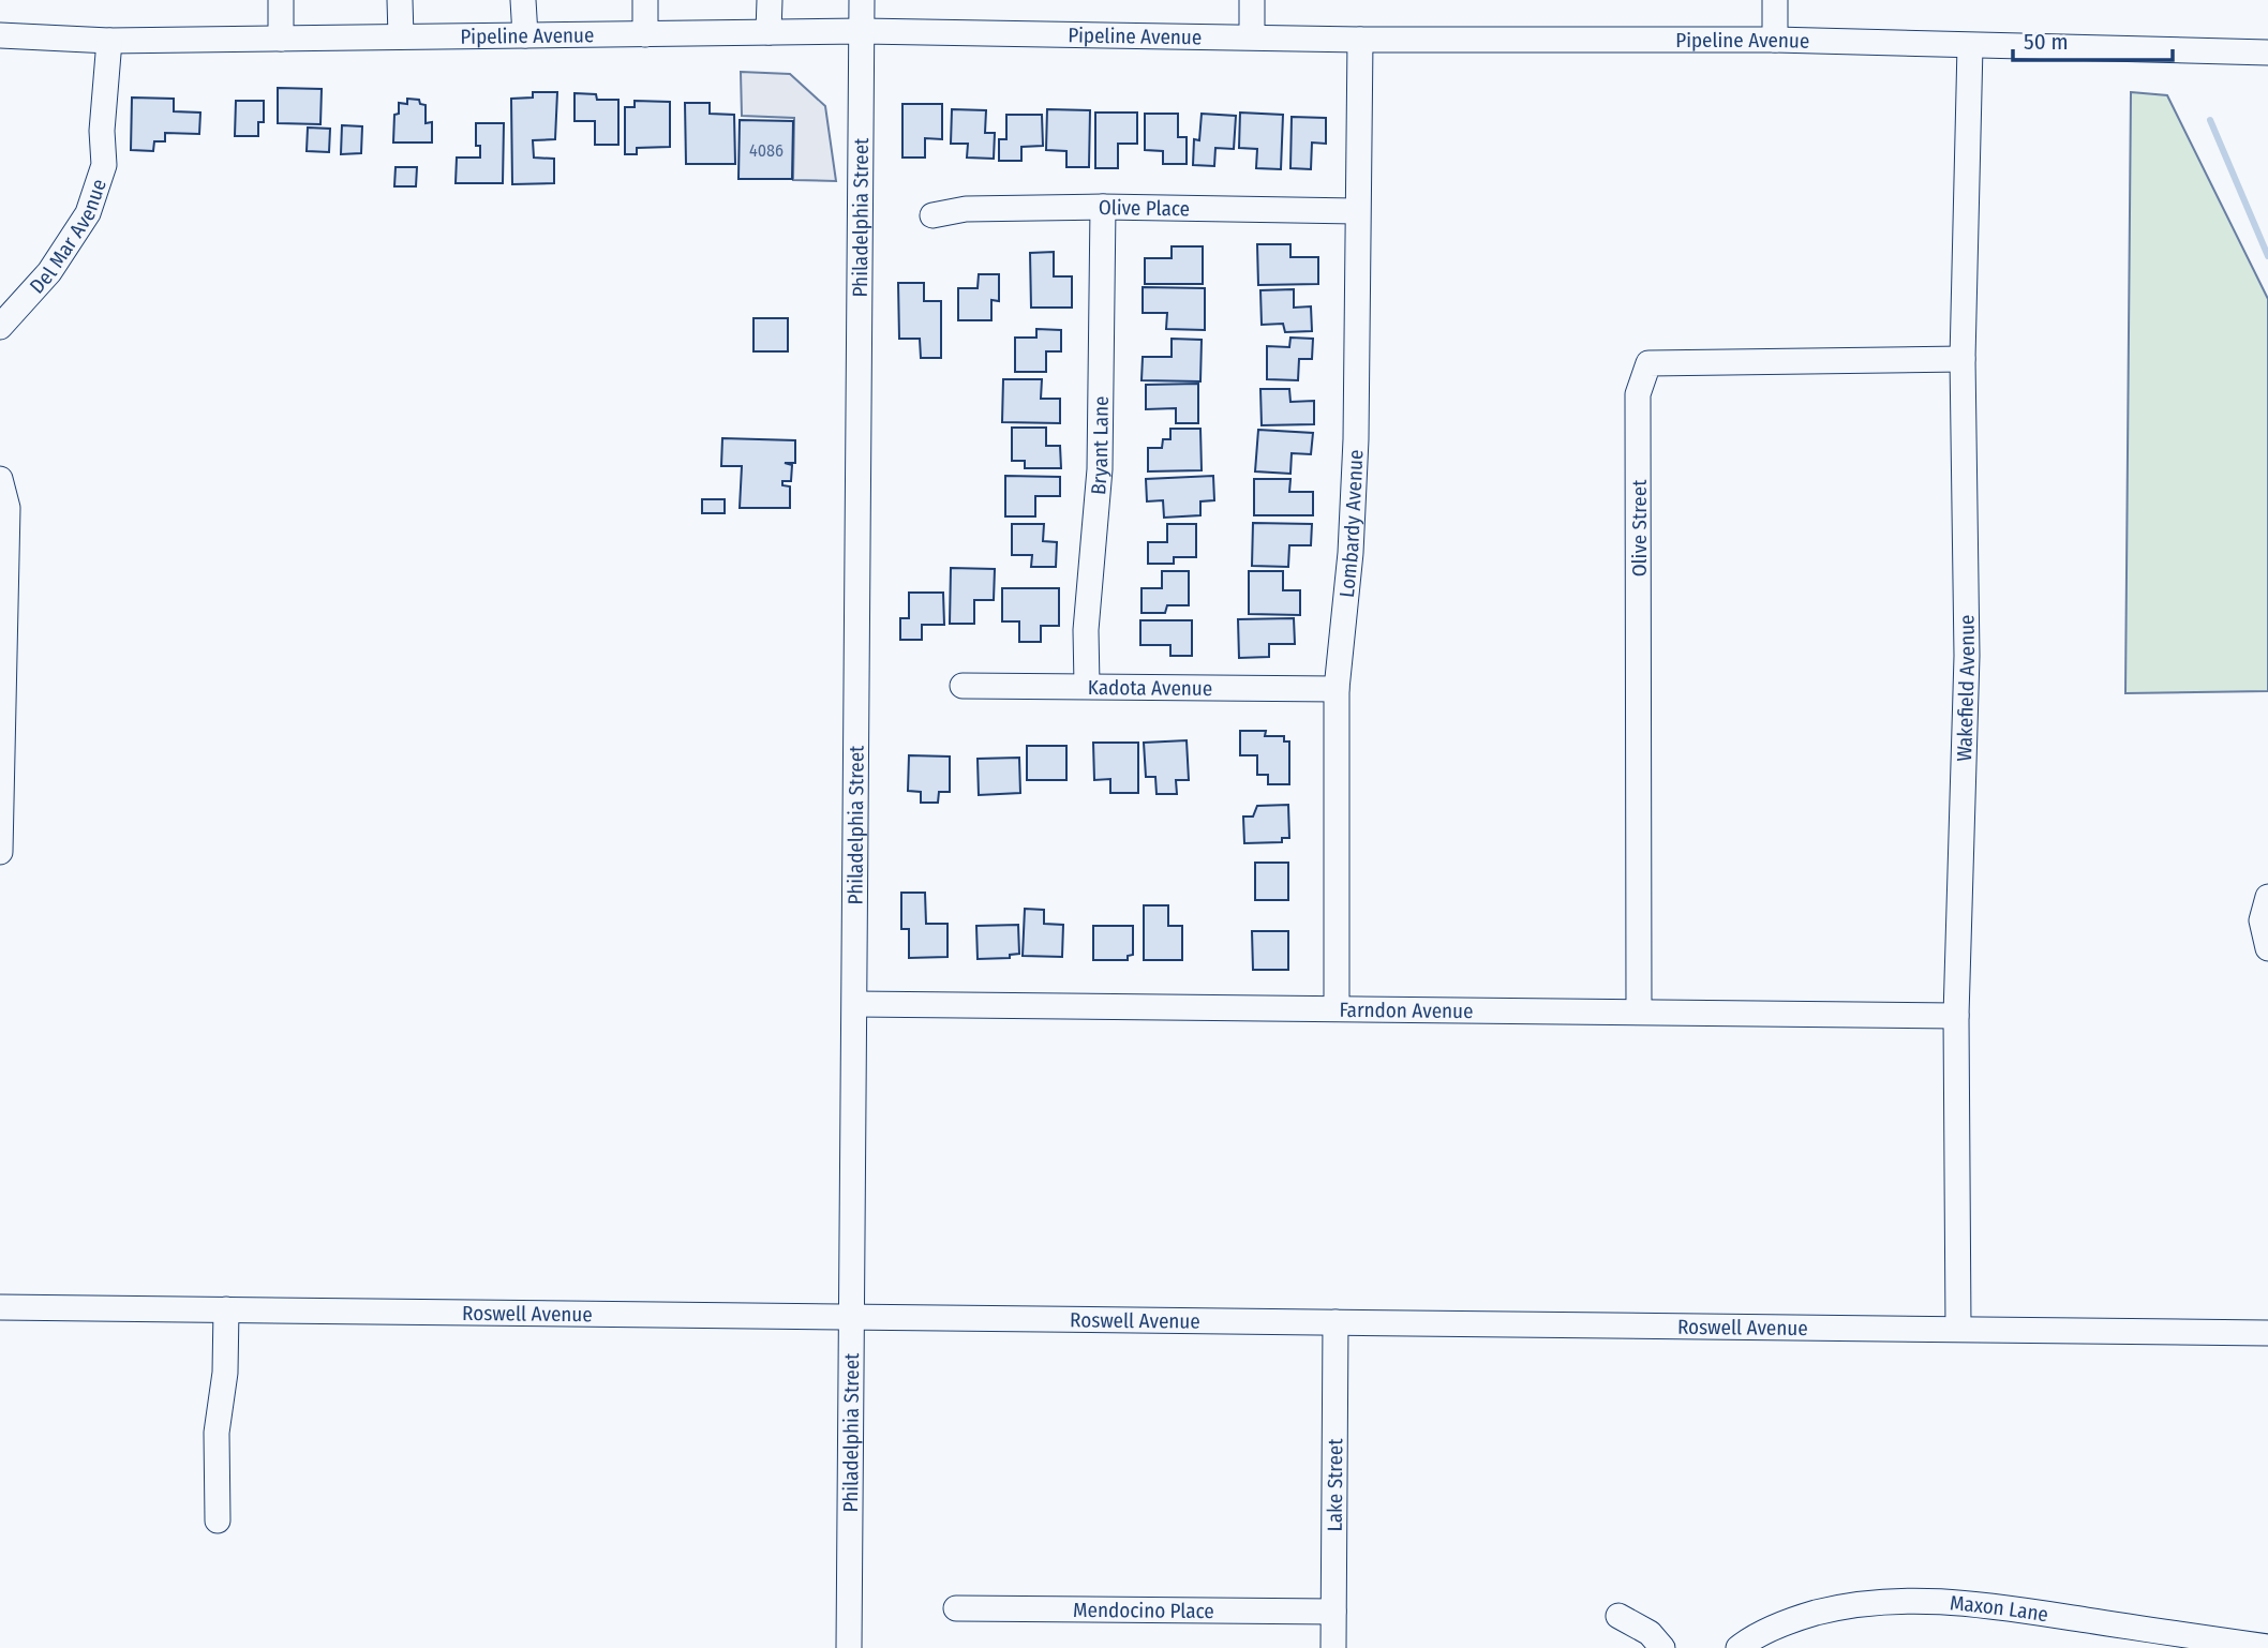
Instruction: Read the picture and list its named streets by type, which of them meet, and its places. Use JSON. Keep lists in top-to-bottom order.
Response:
{
  "streets": {
    "street": [
      "Pipeline Avenue",
      "Olive Place",
      "Philadelphia Street",
      "Del Mar Avenue",
      "Bryant Lane",
      "Lombardy Avenue",
      "Olive Street",
      "Kadota Avenue",
      "Wakefield Avenue",
      "Farndon Avenue",
      "Roswell Avenue",
      "Lake Street",
      "Maxon Lane",
      "Mendocino Place"
    ]
  },
  "crossings": [
    ["Pipeline Avenue", "Philadelphia Street"],
    ["Pipeline Avenue", "Del Mar Avenue"],
    ["Pipeline Avenue", "Lombardy Avenue"],
    ["Pipeline Avenue", "Wakefield Avenue"],
    ["Olive Place", "Bryant Lane"],
    ["Olive Place", "Lombardy Avenue"],
    ["Philadelphia Street", "Farndon Avenue"],
    ["Philadelphia Street", "Roswell Avenue"],
    ["Bryant Lane", "Kadota Avenue"],
    ["Lombardy Avenue", "Kadota Avenue"],
    ["Lombardy Avenue", "Farndon Avenue"],
    ["Olive Street", "Wakefield Avenue"],
    ["Olive Street", "Farndon Avenue"],
    ["Wakefield Avenue", "Farndon Avenue"],
    ["Wakefield Avenue", "Roswell Avenue"],
    ["Roswell Avenue", "Lake Street"],
    ["Lake Street", "Mendocino Place"]
  ],
  "house_numbers": ["4086"],
  "scale_bar": "50 m"
}
